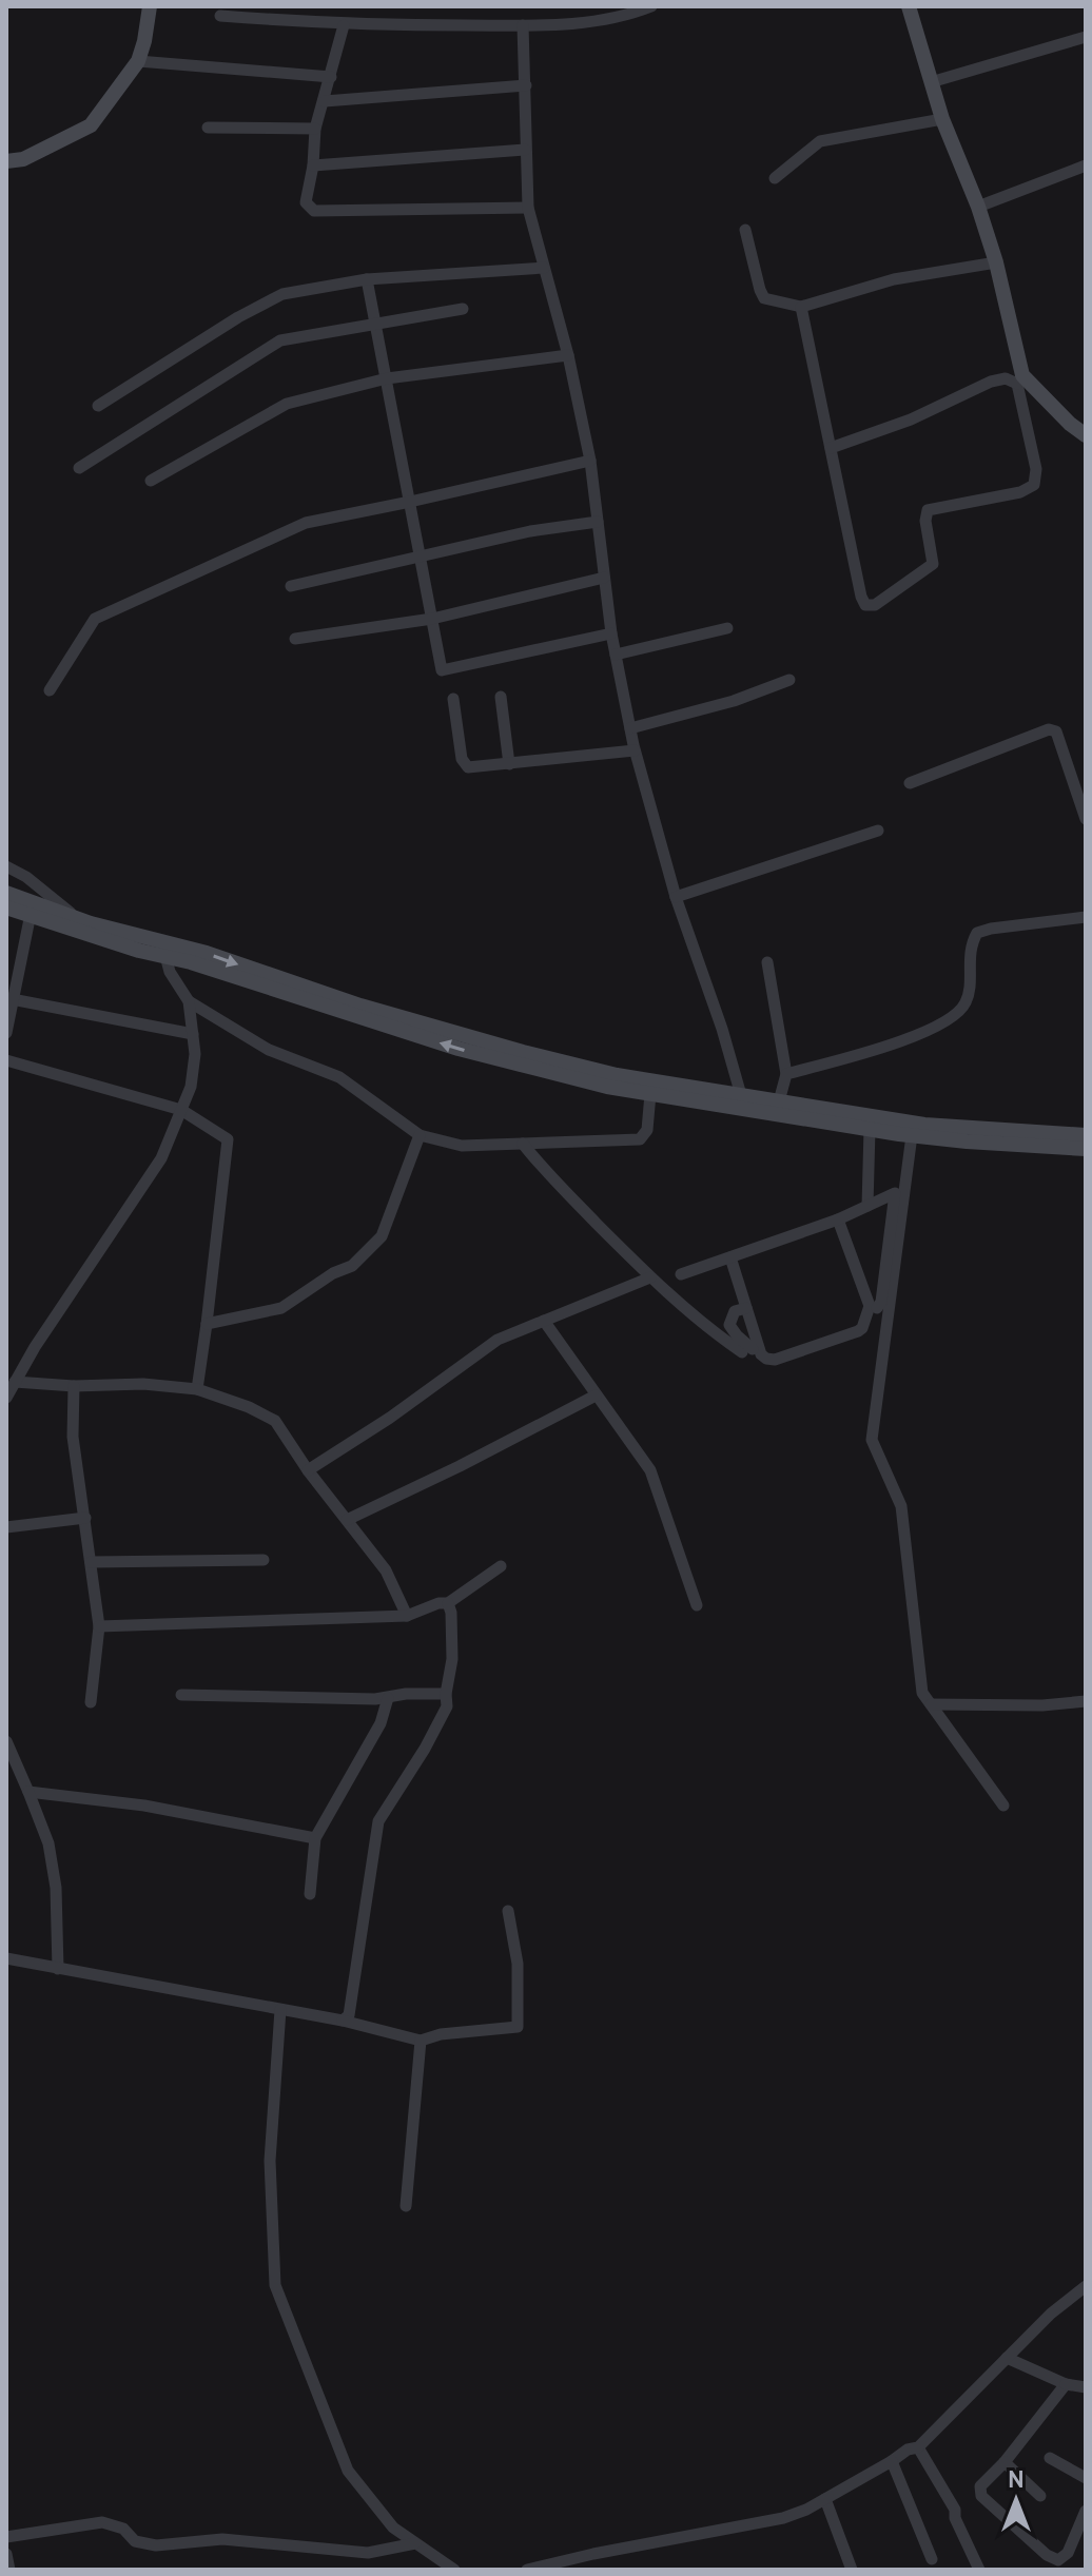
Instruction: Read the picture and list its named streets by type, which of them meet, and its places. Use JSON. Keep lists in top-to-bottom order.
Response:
{
  "north": "top"
}
